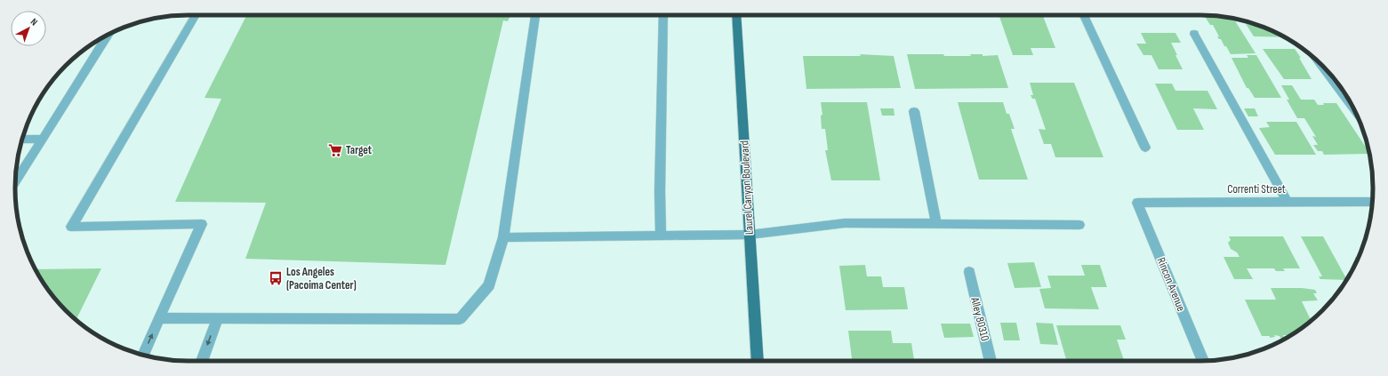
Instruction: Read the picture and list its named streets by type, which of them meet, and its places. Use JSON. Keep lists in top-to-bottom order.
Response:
{
  "streets": {
    "main road": ["Laurel Canyon Boulevard"],
    "street": ["Correnti Street", "Rincon Avenue", "Alley 80310"]
  },
  "crossings": [
    ["Correnti Street", "Rincon Avenue"]
  ],
  "places": {
    "supermarket": ["Target"],
    "bus stop": ["Los Angeles (Pacoima Center)"]
  },
  "north": "top right"
}
